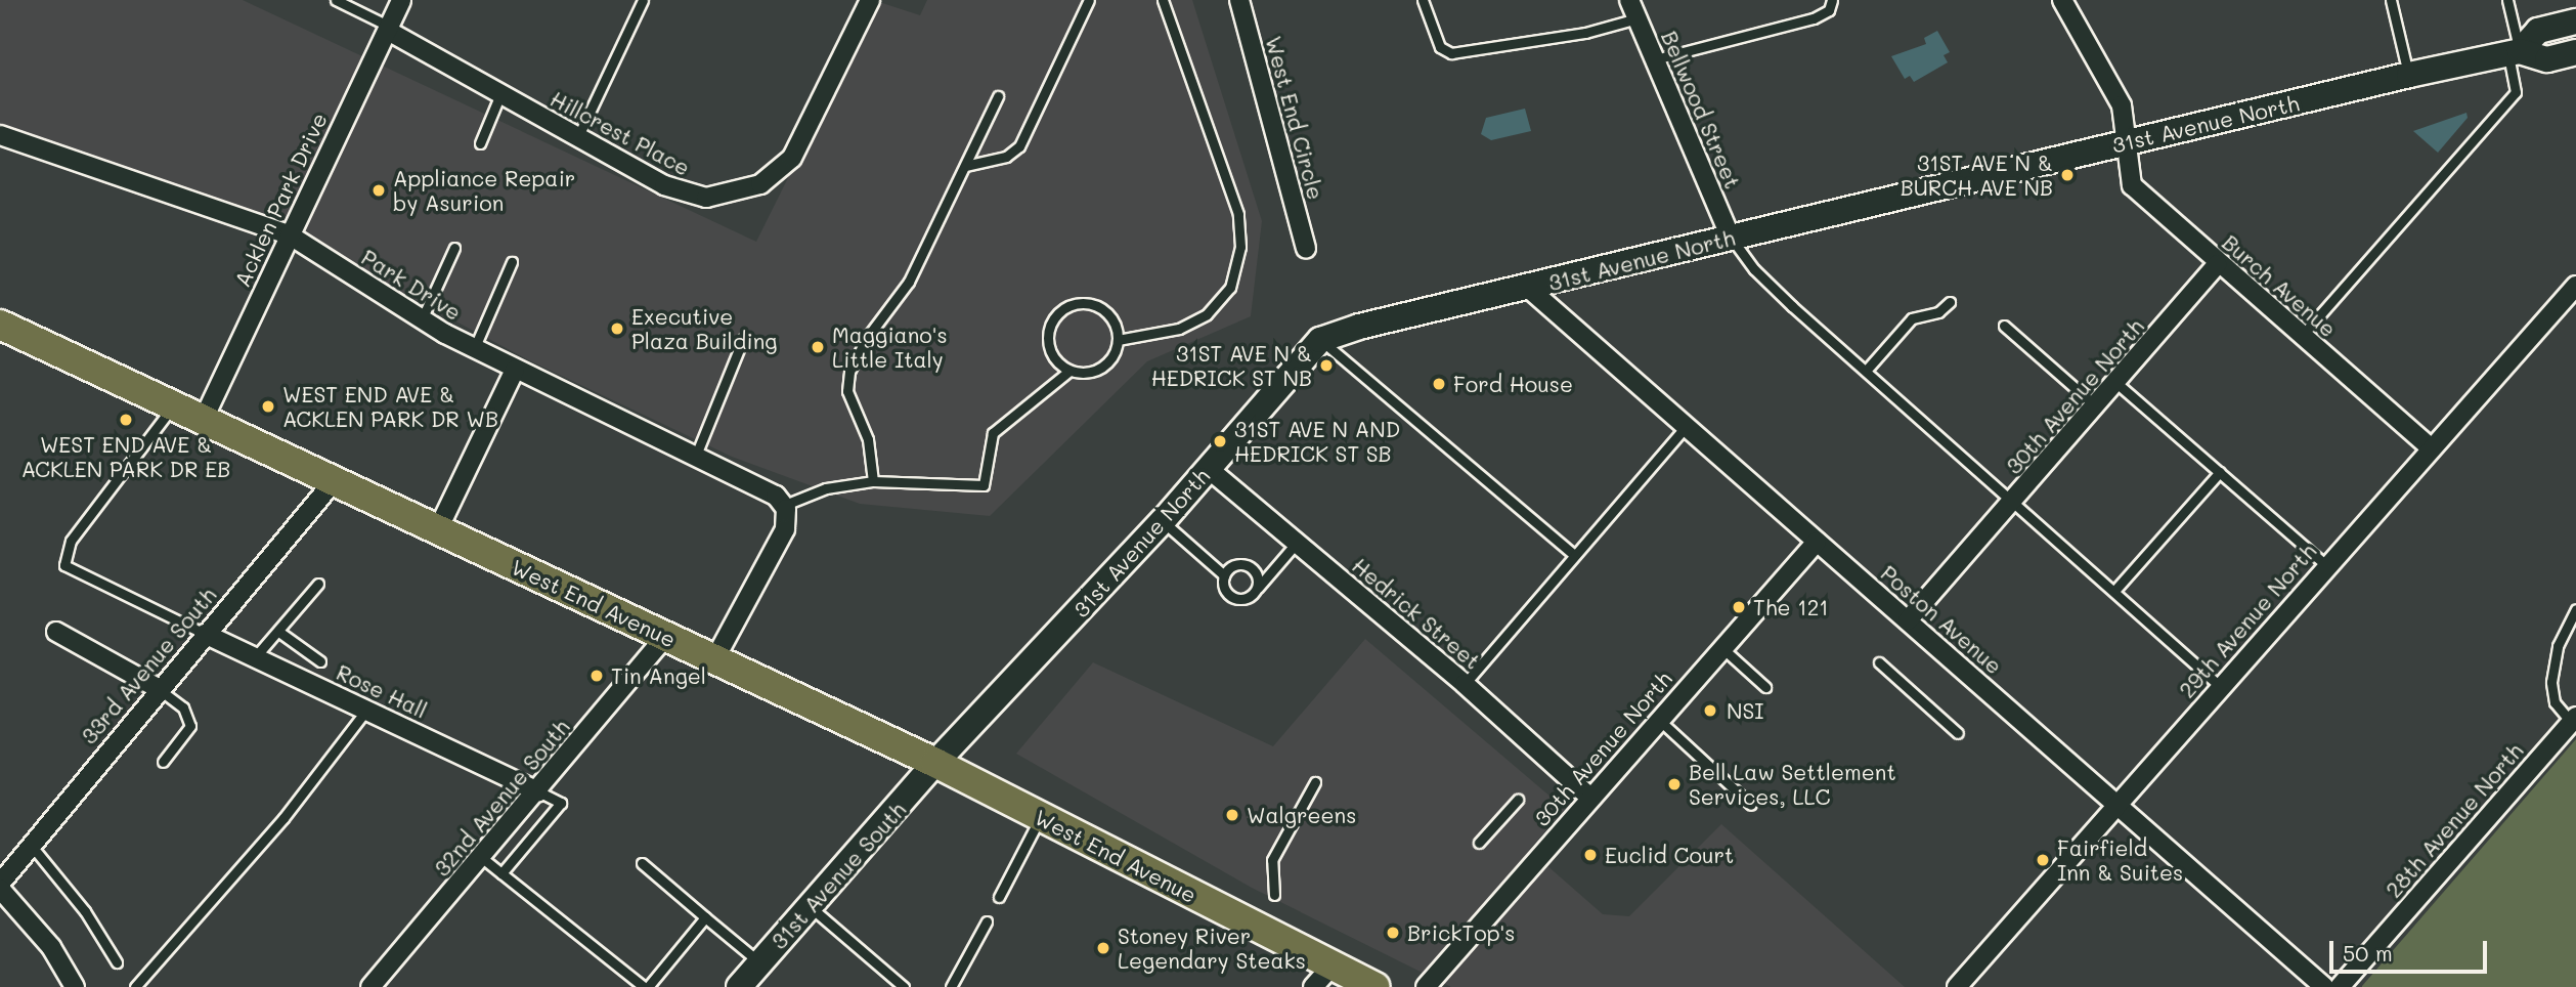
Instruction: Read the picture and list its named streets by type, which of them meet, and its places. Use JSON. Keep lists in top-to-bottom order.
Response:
{
  "streets": {
    "main road": ["31st Avenue North", "West End Avenue", "31st Avenue South"],
    "street": [
      "Bellwood Street",
      "West End Circle",
      "Hillcrest Place",
      "Acklen Park Drive",
      "Park Drive",
      "Burch Avenue",
      "30th Avenue North",
      "Hedrick Street",
      "Poston Avenue",
      "29th Avenue North",
      "33rd Avenue South",
      "Rose Hall",
      "32nd Avenue South",
      "28th Avenue North"
    ]
  },
  "crossings": [
    ["Bellwood Street", "31st Avenue North"],
    ["31st Avenue North", "Burch Avenue"],
    ["31st Avenue North", "West End Avenue"],
    ["31st Avenue North", "Hedrick Street"],
    ["31st Avenue North", "Poston Avenue"],
    ["31st Avenue North", "31st Avenue South"],
    ["Hillcrest Place", "Acklen Park Drive"],
    ["Acklen Park Drive", "Park Drive"],
    ["Acklen Park Drive", "West End Avenue"],
    ["Burch Avenue", "30th Avenue North"],
    ["Burch Avenue", "29th Avenue North"],
    ["30th Avenue North", "Hedrick Street"],
    ["30th Avenue North", "Poston Avenue"],
    ["West End Avenue", "33rd Avenue South"],
    ["West End Avenue", "32nd Avenue South"],
    ["West End Avenue", "31st Avenue South"],
    ["Poston Avenue", "29th Avenue North"],
    ["33rd Avenue South", "Rose Hall"],
    ["Rose Hall", "32nd Avenue South"]
  ],
  "places": [
    "31ST AVE N & BURCH AVE NB",
    "Appliance Repair by Asurion",
    "Executive Plaza Building",
    "Maggiano's Little Italy",
    "31ST AVE N & HEDRICK ST NB",
    "Ford House",
    "WEST END AVE & ACKLEN PARK DR WB",
    "WEST END AVE & ACKLEN PARK DR EB",
    "31ST AVE N AND HEDRICK ST SB",
    "The 121",
    "Tin Angel",
    "NSI",
    "Bell Law Settlement Services, LLC",
    "Walgreens",
    "Euclid Court",
    "Fairfield Inn & Suites",
    "BrickTop's",
    "Stoney River Legendary Steaks"
  ],
  "scale_bar": "50 m"
}
